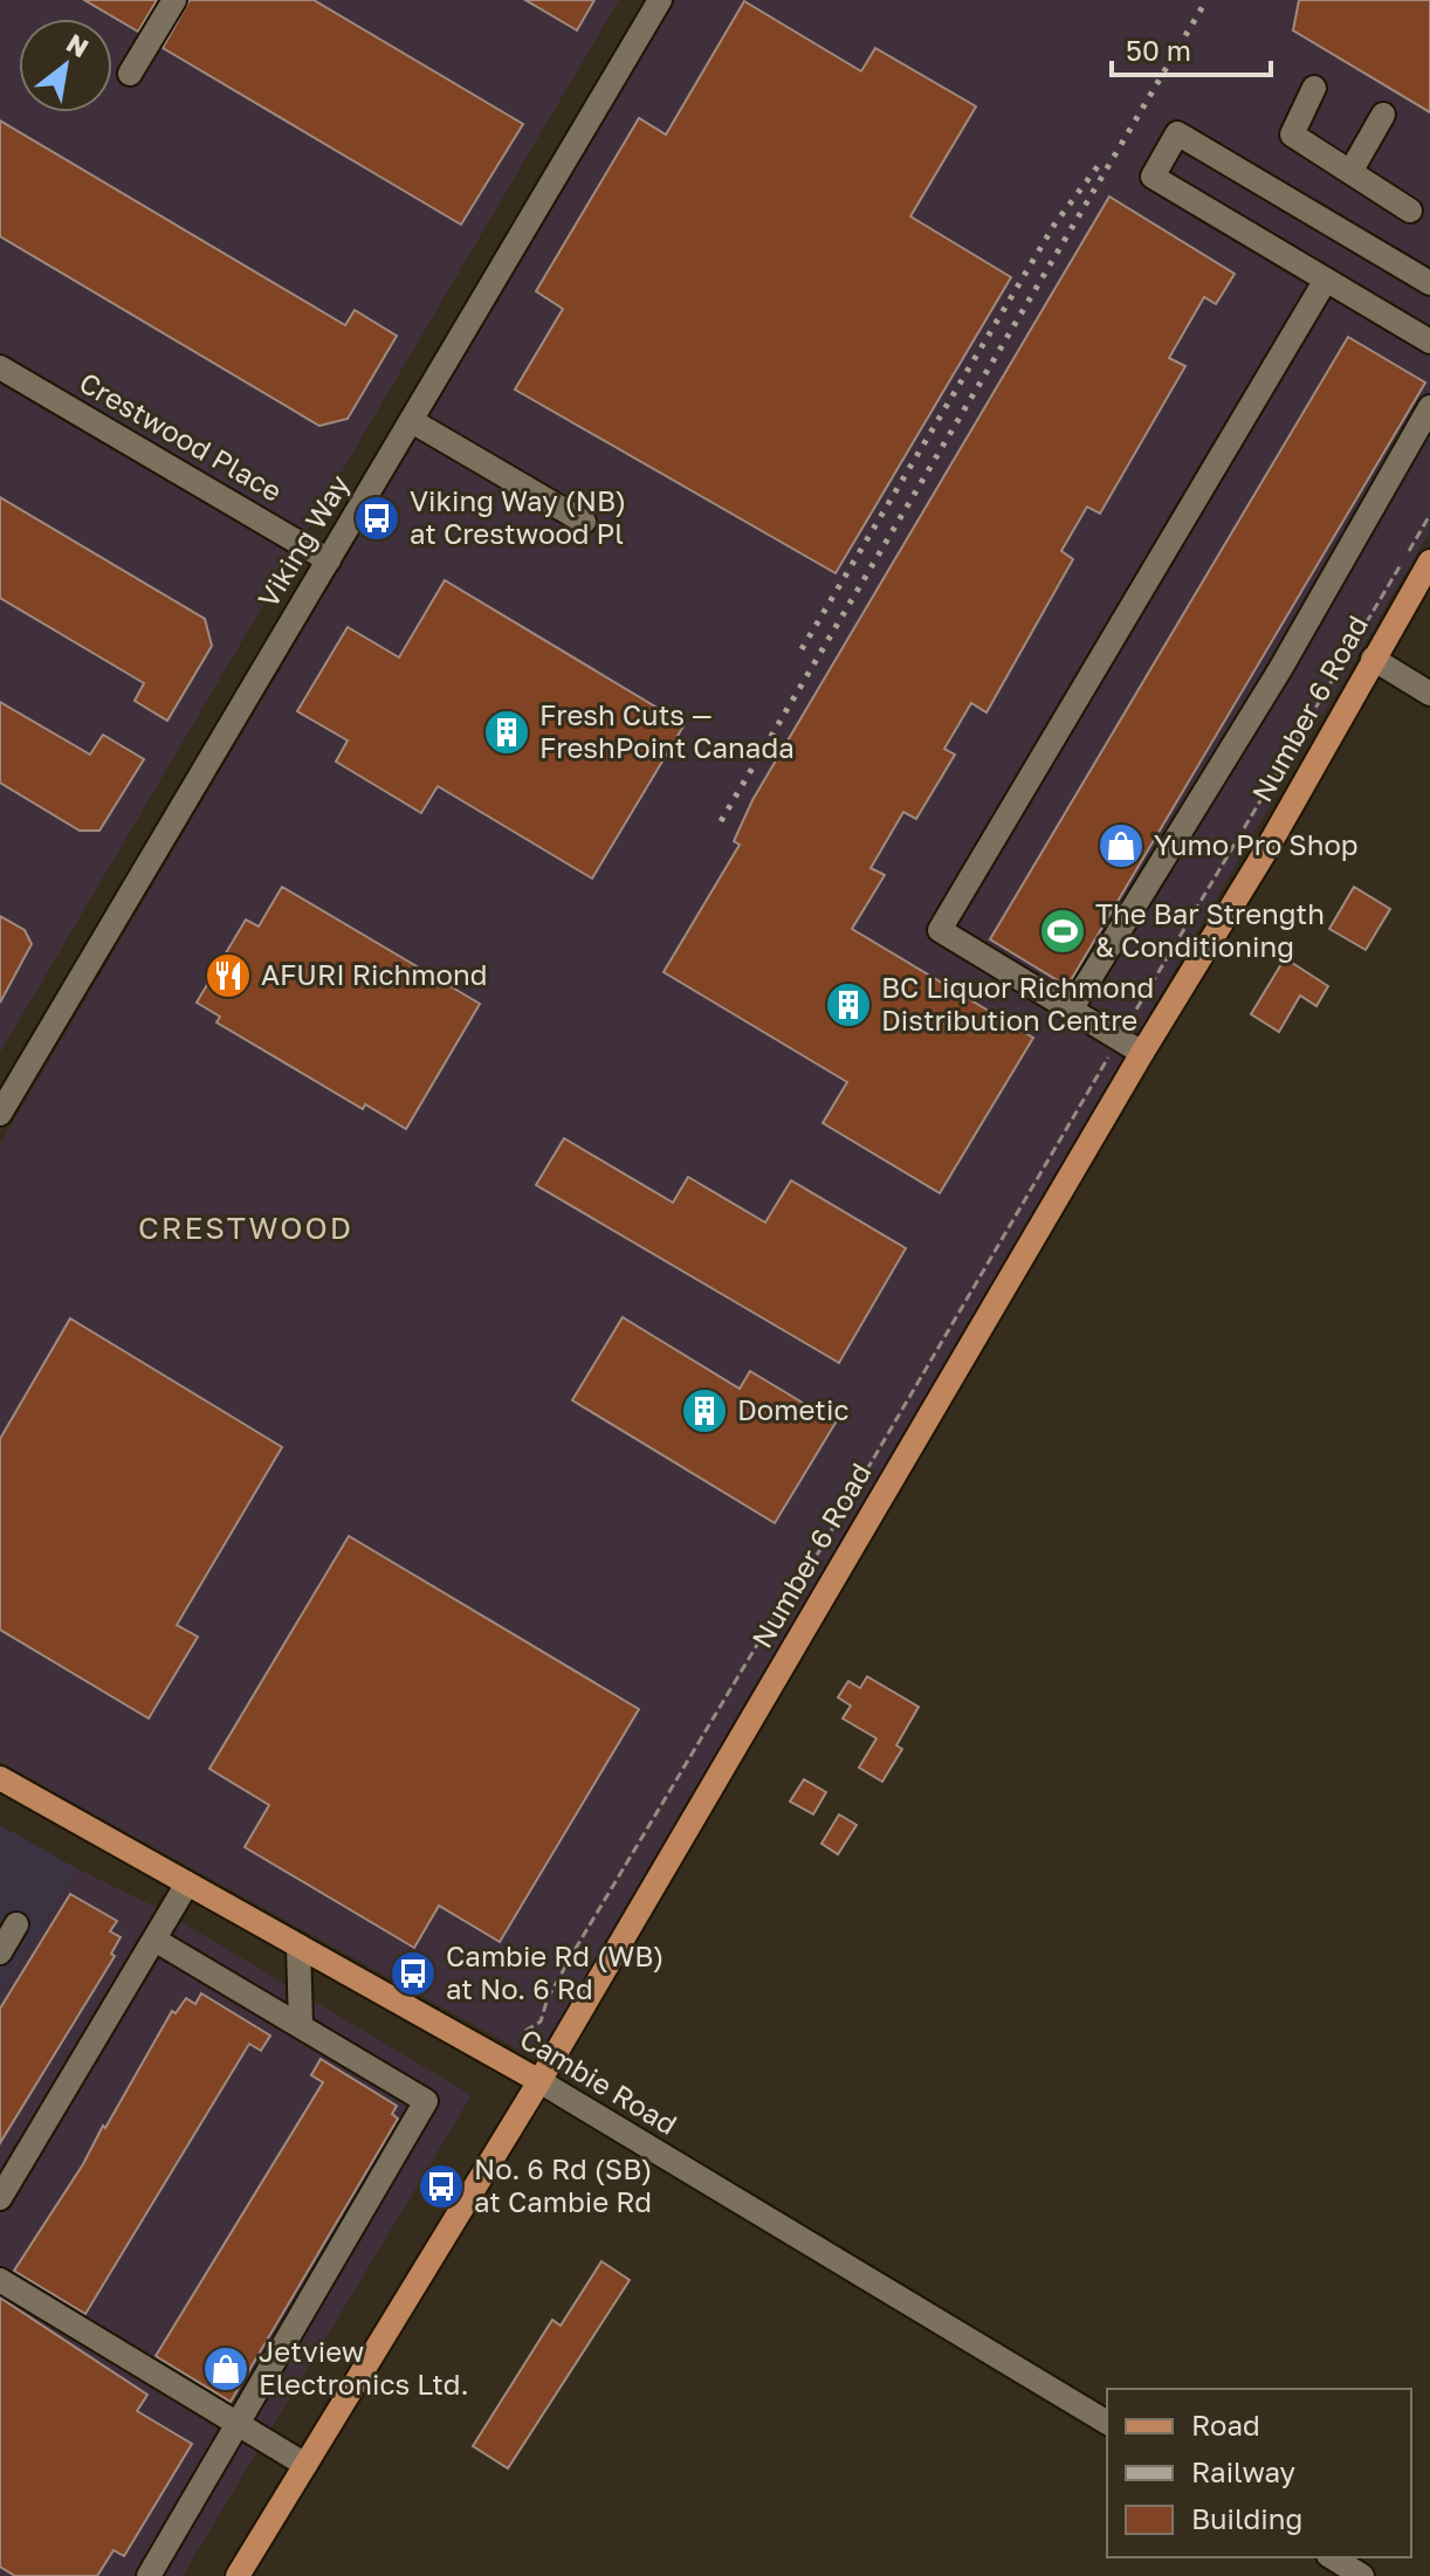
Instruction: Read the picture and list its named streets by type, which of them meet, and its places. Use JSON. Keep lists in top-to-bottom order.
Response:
{
  "streets": {
    "main road": ["Number 6 Road", "Cambie Road"],
    "street": ["Crestwood Place", "Viking Way"]
  },
  "crossings": [
    ["Crestwood Place", "Viking Way"],
    ["Number 6 Road", "Cambie Road"]
  ],
  "districts": ["CRESTWOOD"],
  "places": {
    "bus stop": ["Viking Way (NB) at Crestwood Pl", "Cambie Rd (WB) at No. 6 Rd", "No. 6 Rd (SB) at Cambie Rd"],
    "building": ["Fresh Cuts — FreshPoint Canada", "BC Liquor Richmond Distribution Centre", "Dometic"],
    "shop": ["Yumo Pro Shop", "Jetview Electronics Ltd."],
    "sports": ["The Bar Strength & Conditioning"],
    "restaurant": ["AFURI Richmond"]
  },
  "legend": ["Road", "Railway", "Building"],
  "scale_bar": "50 m",
  "north": "top right"
}
